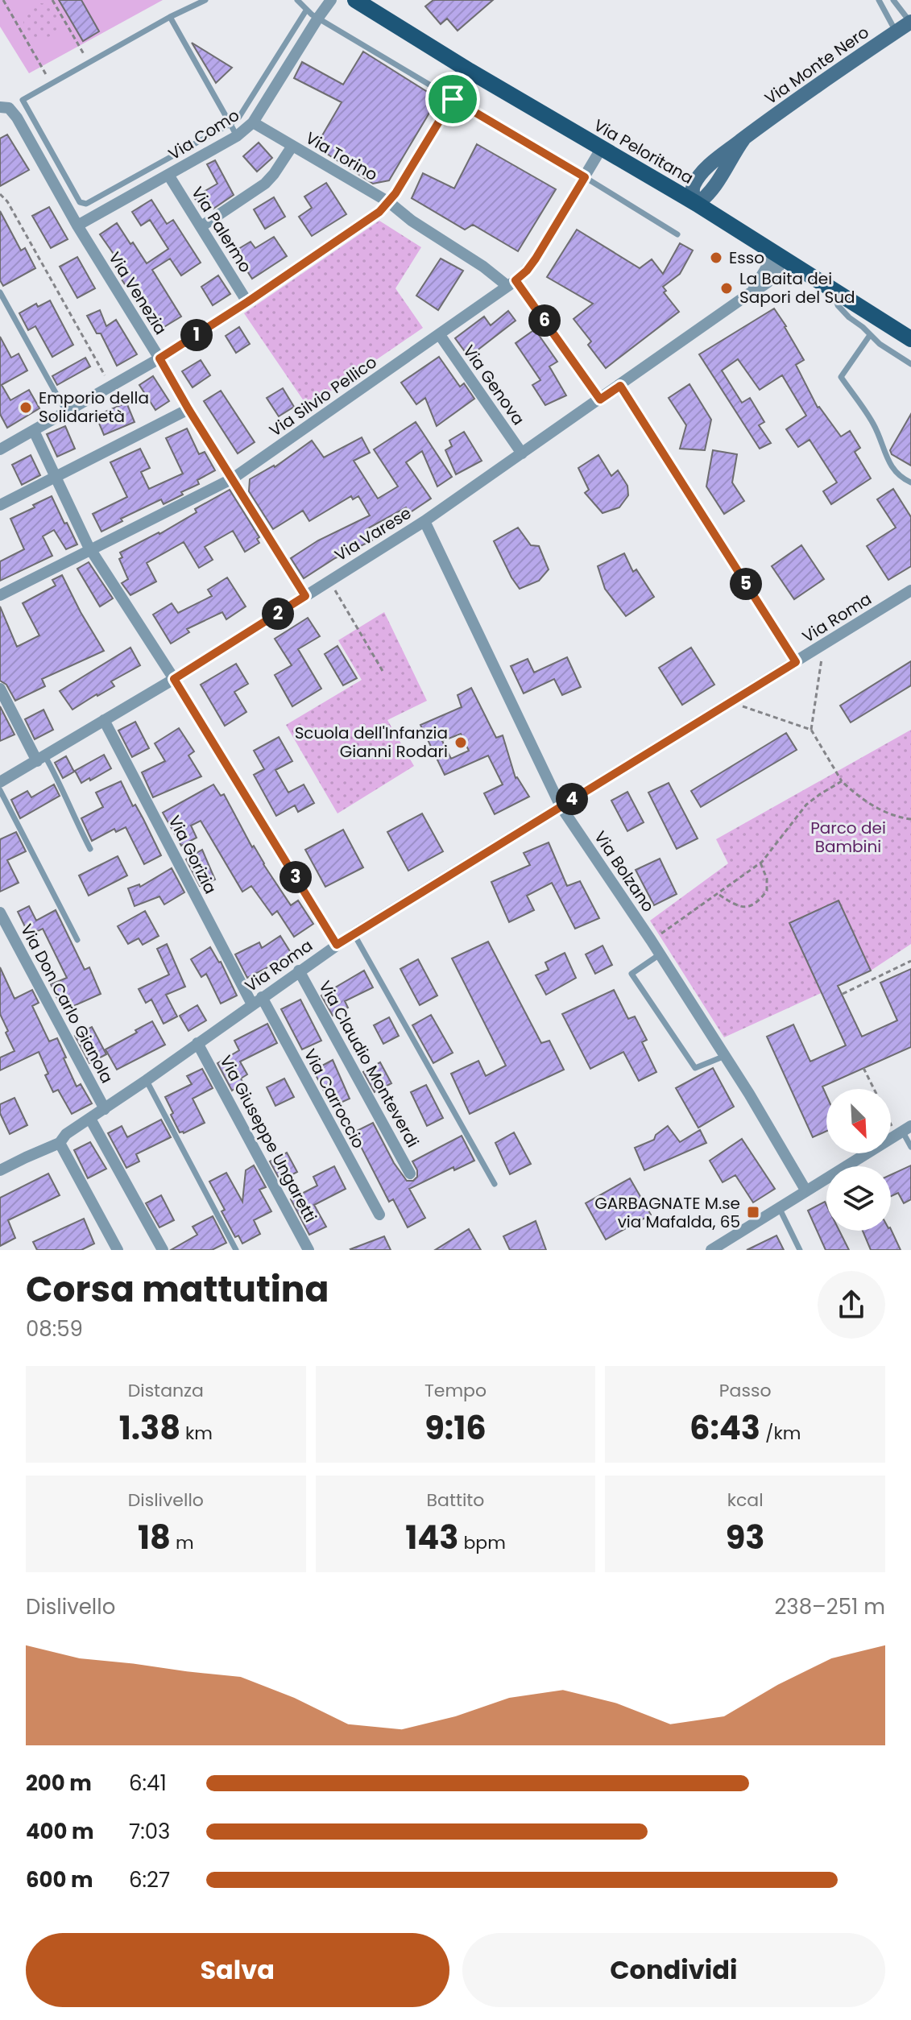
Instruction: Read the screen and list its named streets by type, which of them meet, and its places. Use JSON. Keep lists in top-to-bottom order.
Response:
{
  "streets": {
    "main road": ["Via Peloritana"],
    "street": [
      "Via Monte Nero",
      "Via Como",
      "Via Torino",
      "Via Palermo",
      "Via Venezia",
      "Via Genova",
      "Via Silvio Pellico",
      "Via Varese",
      "Via Roma",
      "Via Gorizia",
      "Via Bolzano",
      "Via Don Carlo Gianola",
      "Via Claudio Monteverdi",
      "Via Carroccio",
      "Via Giuseppe Ungaretti"
    ]
  },
  "crossings": [
    ["Via Monte Nero", "Via Peloritana"],
    ["Via Como", "Via Torino"],
    ["Via Como", "Via Palermo"],
    ["Via Como", "Via Venezia"],
    ["Via Peloritana", "Via Silvio Pellico"],
    ["Via Peloritana", "Via Varese"],
    ["Via Torino", "Via Silvio Pellico"],
    ["Via Torino", "Via Varese"],
    ["Via Venezia", "Via Silvio Pellico"],
    ["Via Venezia", "Via Varese"],
    ["Via Genova", "Via Silvio Pellico"],
    ["Via Genova", "Via Varese"],
    ["Via Varese", "Via Gorizia"],
    ["Via Varese", "Via Bolzano"],
    ["Via Roma", "Via Gorizia"],
    ["Via Roma", "Via Bolzano"],
    ["Via Roma", "Via Don Carlo Gianola"],
    ["Via Roma", "Via Claudio Monteverdi"],
    ["Via Roma", "Via Carroccio"],
    ["Via Roma", "Via Giuseppe Ungaretti"],
    ["Via Gorizia", "Via Carroccio"]
  ],
  "parks": ["Parco dei Bambini"],
  "places": {
    "other": [
      "Esso",
      "La Baita dei Sapori del Sud",
      "Emporio della Solidarietà",
      "Scuola dell'Infanzia Gianni Rodari"
    ],
    "transit": ["GARBAGNATE M.se via Mafalda, 65"]
  },
  "north": "bottom right",
  "page": {
    "pins": [
      "6",
      "1",
      "5",
      "2",
      "4",
      "3"
    ],
    "heading": ["Corsa mattutina", "08:59"],
    "stats": [
      ["Distanza", "1.38 km"],
      ["Tempo", "9:16"],
      ["Passo", "6:43 /km"],
      ["Dislivello", "18 m"],
      ["Battito", "143 bpm"],
      ["kcal", "93"]
    ],
    "chart": ["Dislivello", "238–251 m"],
    "list": [
      {
        "name": "200 m",
        "note": "6:41"
      },
      {
        "name": "400 m",
        "note": "7:03"
      },
      {
        "name": "600 m",
        "note": "6:27"
      }
    ],
    "buttons": ["Salva", "Condividi"]
  }
}
